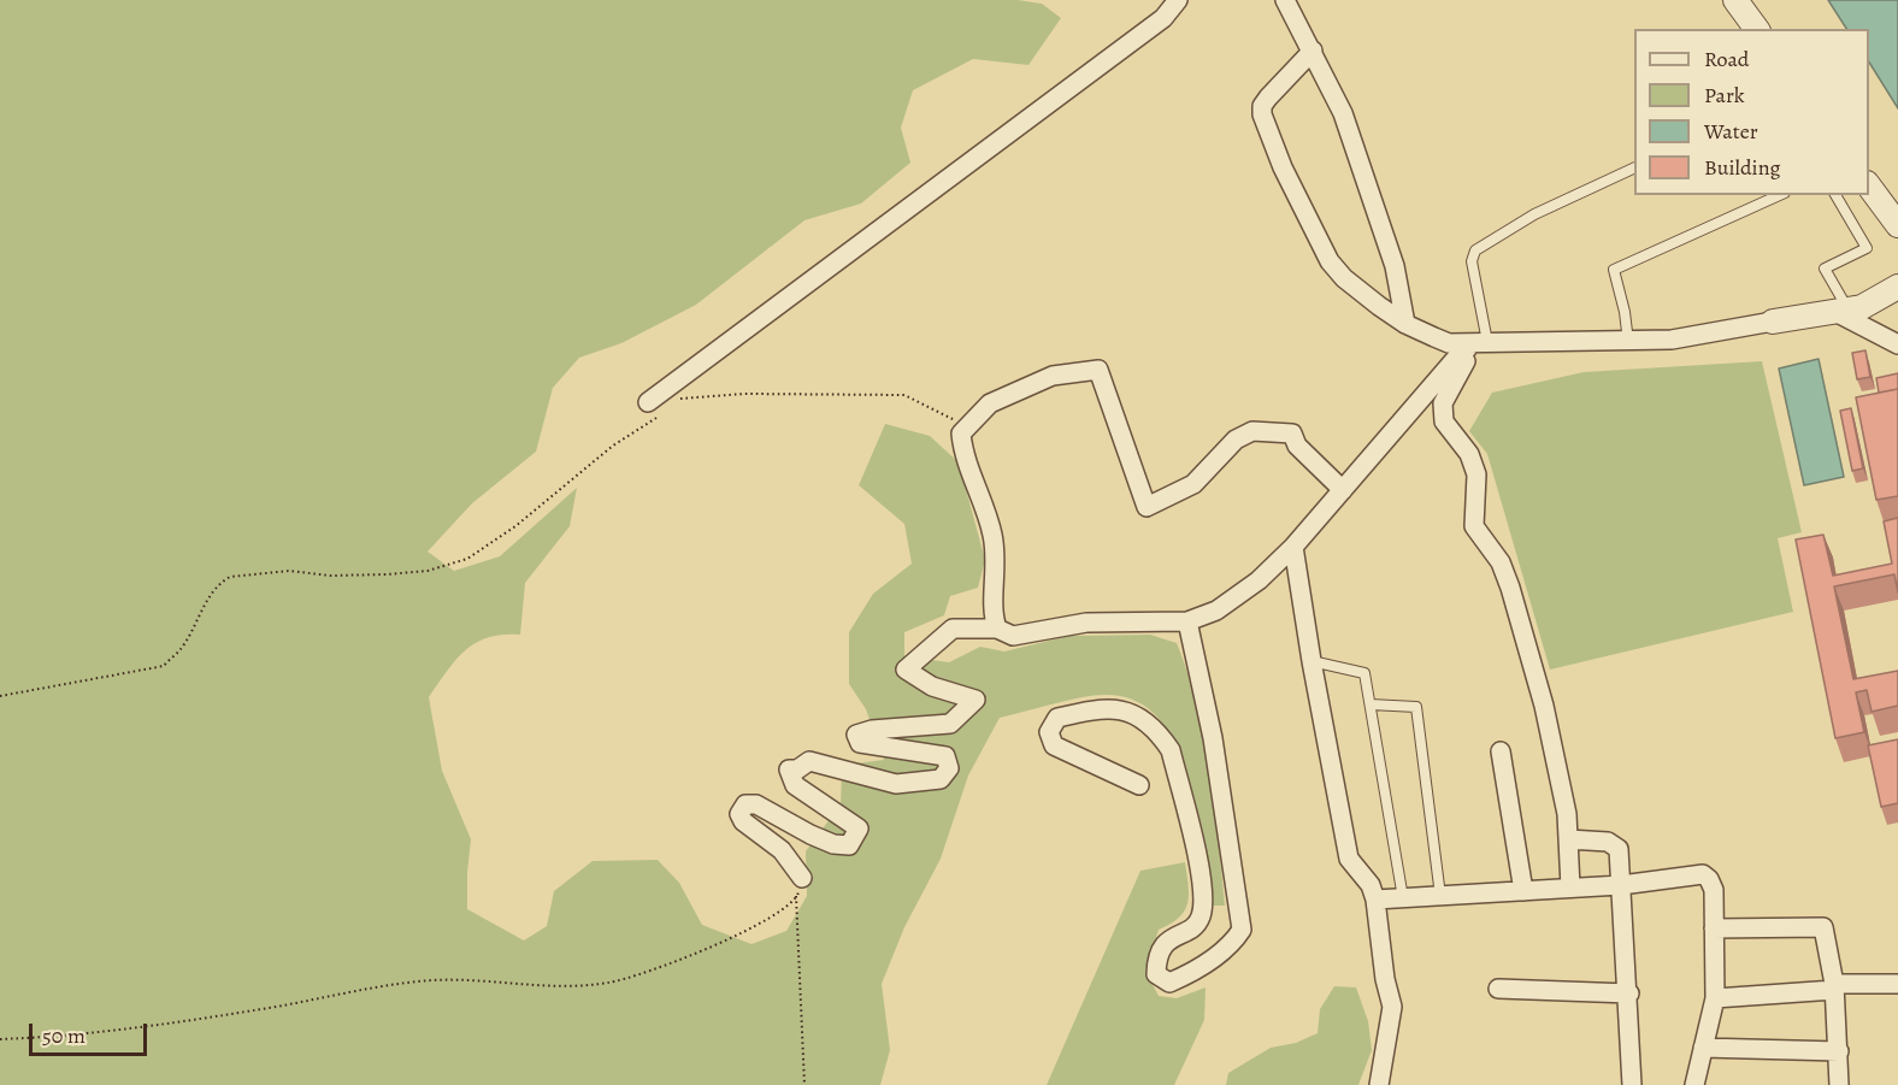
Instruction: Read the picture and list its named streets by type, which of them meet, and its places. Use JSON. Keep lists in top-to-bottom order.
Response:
{
  "legend": [
    "Road",
    "Park",
    "Water",
    "Building"
  ],
  "scale_bar": "50 m"
}
